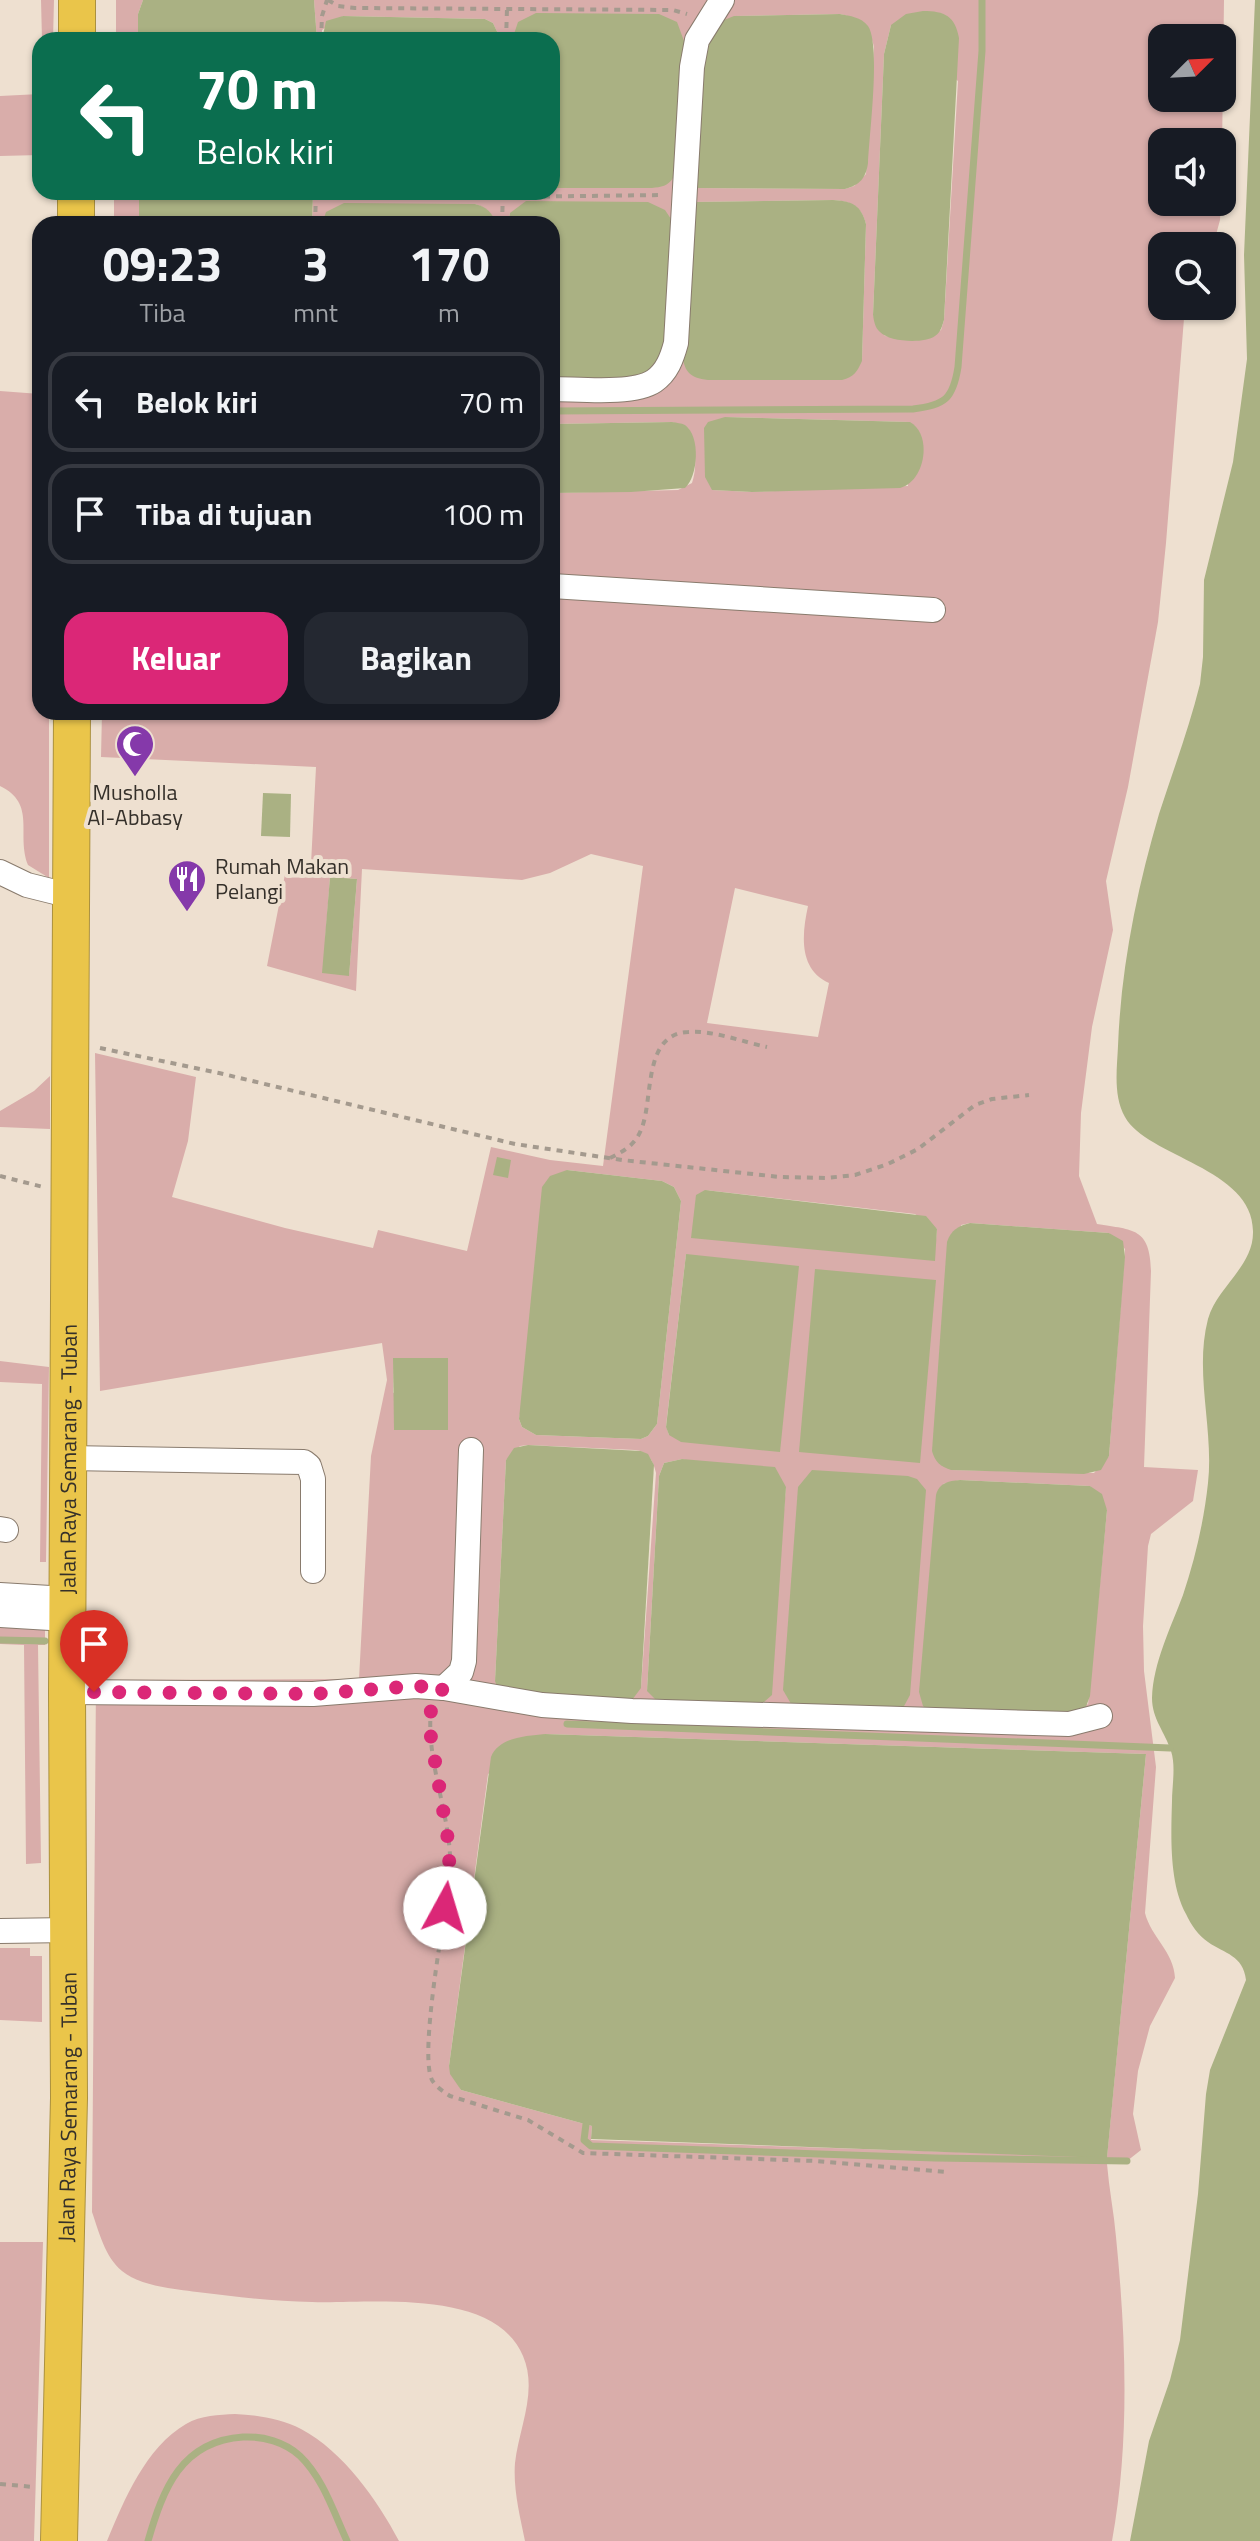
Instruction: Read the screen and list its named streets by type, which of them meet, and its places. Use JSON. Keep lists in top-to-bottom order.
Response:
{
  "streets": {
    "highway": ["Jalan Raya Semarang - Tuban"]
  },
  "places": {
    "mosque": ["Musholla Al-Abbasy"],
    "restaurant": ["Rumah Makan Pelangi"]
  },
  "north": "top right",
  "page": {
    "turn": ["70 m", "Belok kiri"],
    "eta": [
      "09:23",
      "Tiba",
      "3",
      "mnt",
      "170",
      "m"
    ],
    "list": [
      {
        "name": "Belok kiri",
        "value": "70 m"
      },
      {
        "name": "Tiba di tujuan",
        "value": "100 m"
      }
    ],
    "buttons": ["Keluar", "Bagikan"]
  }
}
